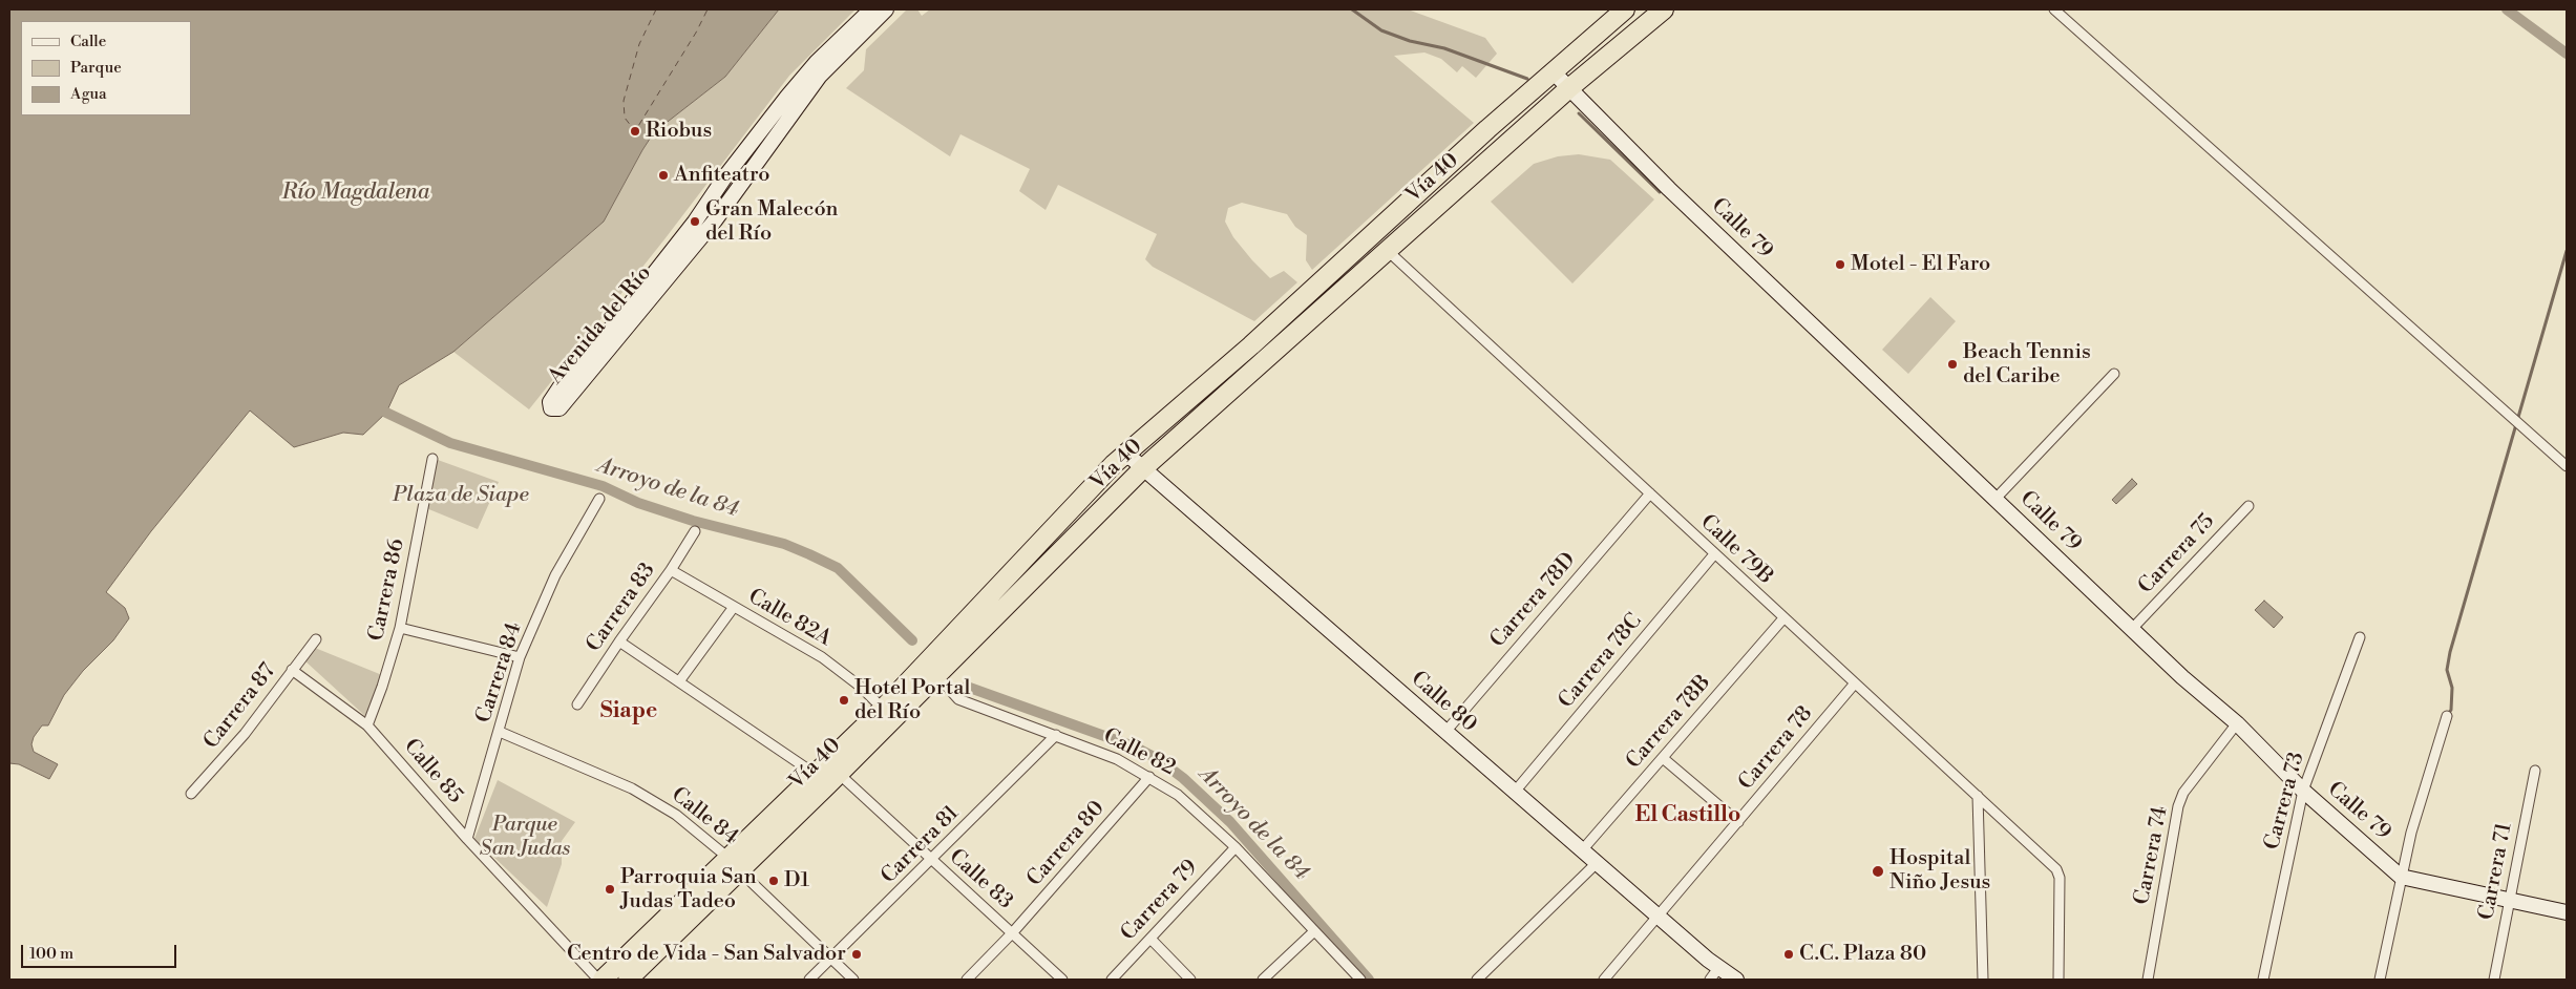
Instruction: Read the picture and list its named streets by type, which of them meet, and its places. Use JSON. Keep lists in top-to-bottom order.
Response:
{
  "streets": {
    "highway": ["Vía 40"],
    "street": [
      "Calle 79",
      "Avenida del Río",
      "Calle 79B",
      "Carrera 75",
      "Carrera 86",
      "Carrera 78D",
      "Carrera 83",
      "Calle 82A",
      "Carrera 78C",
      "Carrera 84",
      "Calle 80",
      "Carrera 87",
      "Carrera 78B",
      "Carrera 78",
      "Calle 82",
      "Calle 85",
      "Carrera 73",
      "Calle 84",
      "Carrera 80",
      "Carrera 81",
      "Carrera 74",
      "Carrera 71",
      "Calle 83",
      "Carrera 79"
    ]
  },
  "crossings": [
    ["Vía 40", "Calle 79"],
    ["Vía 40", "Calle 79B"],
    ["Vía 40", "Calle 82A"],
    ["Vía 40", "Calle 80"],
    ["Vía 40", "Calle 82"],
    ["Vía 40", "Calle 84"],
    ["Vía 40", "Calle 83"],
    ["Calle 79", "Carrera 75"],
    ["Calle 79", "Carrera 73"],
    ["Calle 79", "Carrera 74"],
    ["Calle 79", "Carrera 71"],
    ["Calle 79B", "Carrera 78D"],
    ["Calle 79B", "Carrera 78C"],
    ["Calle 79B", "Carrera 78B"],
    ["Calle 79B", "Carrera 78"],
    ["Carrera 86", "Calle 85"],
    ["Carrera 78D", "Calle 80"],
    ["Carrera 83", "Calle 82A"],
    ["Carrera 83", "Calle 83"],
    ["Carrera 78C", "Calle 80"],
    ["Carrera 84", "Calle 85"],
    ["Carrera 84", "Calle 84"],
    ["Calle 80", "Carrera 78B"],
    ["Calle 80", "Carrera 78"],
    ["Carrera 87", "Calle 85"],
    ["Calle 82", "Carrera 80"],
    ["Calle 82", "Carrera 81"],
    ["Calle 82", "Carrera 79"],
    ["Calle 84", "Carrera 81"],
    ["Carrera 80", "Calle 83"],
    ["Carrera 81", "Calle 83"]
  ],
  "districts": ["Siape", "El Castillo"],
  "water": ["Río Magdalena", "Arroyo de la 84"],
  "parks": ["Plaza de Siape", "Parque San Judas"],
  "places": [
    "Riobus",
    "Anfiteatro",
    "Gran Malecón del Río",
    "Motel - El Faro",
    "Beach Tennis del Caribe",
    "Hotel Portal del Río",
    "Hospital Niño Jesus",
    "D1",
    "Parroquia San Judas Tadeo",
    "Centro de Vida - San Salvador",
    "C.C. Plaza 80"
  ],
  "legend": ["Calle", "Parque", "Agua"],
  "scale_bar": "100 m"
}
